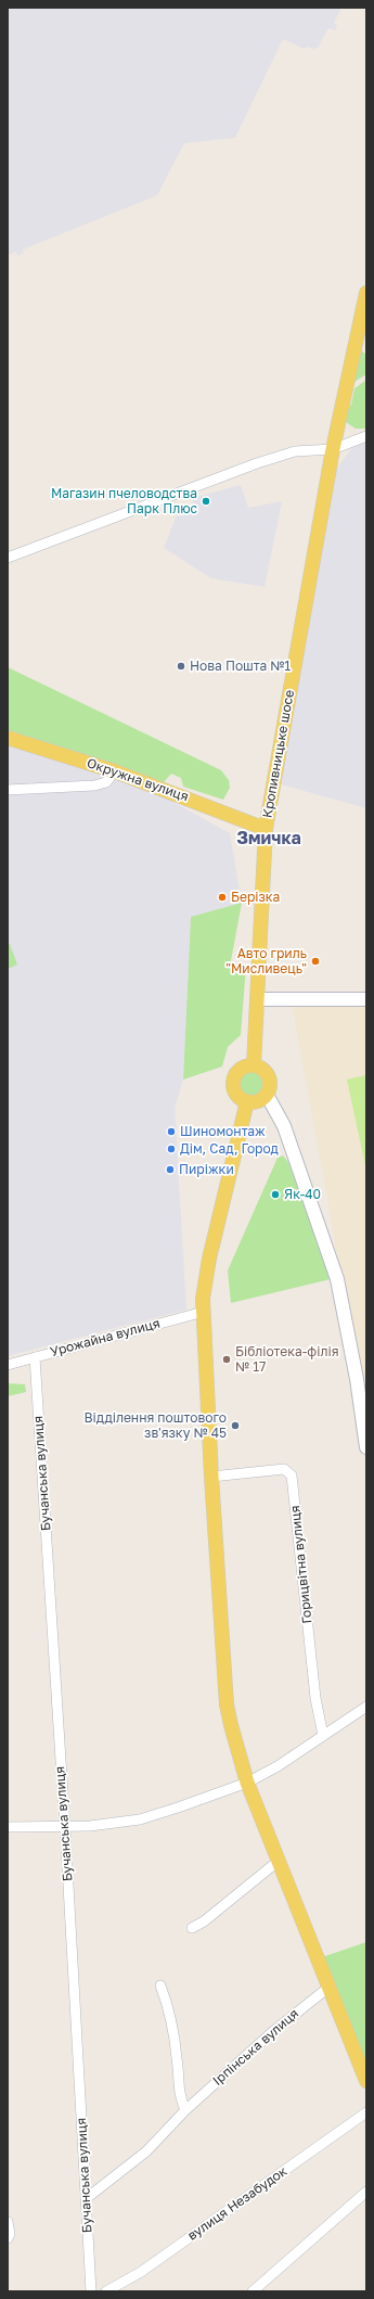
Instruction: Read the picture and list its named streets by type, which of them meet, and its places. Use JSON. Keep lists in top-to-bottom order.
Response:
{
  "streets": {
    "main road": ["Кропивницьке шосе", "Окружна вулиця"],
    "street": [
      "Урожайна вулиця",
      "Бучанська вулиця",
      "Горицвітна вулиця",
      "Ірпінська вулиця",
      "вулиця Незабудок"
    ]
  },
  "crossings": [
    ["Кропивницьке шосе", "Окружна вулиця"],
    ["Урожайна вулиця", "Бучанська вулиця"],
    ["Бучанська вулиця", "Ірпінська вулиця"]
  ],
  "districts": ["Змичка"],
  "places": [
    "Магазин пчеловодства Парк Плюс",
    "Нова Пошта №1",
    "Берізка",
    "Авто гриль \"Мисливець\"",
    "Шиномонтаж",
    "Дім, Сад, Город",
    "Пиріжки",
    "Як-40",
    "Бібліотека-філія № 17",
    "Відділення поштового зв'язку № 45"
  ]
}
